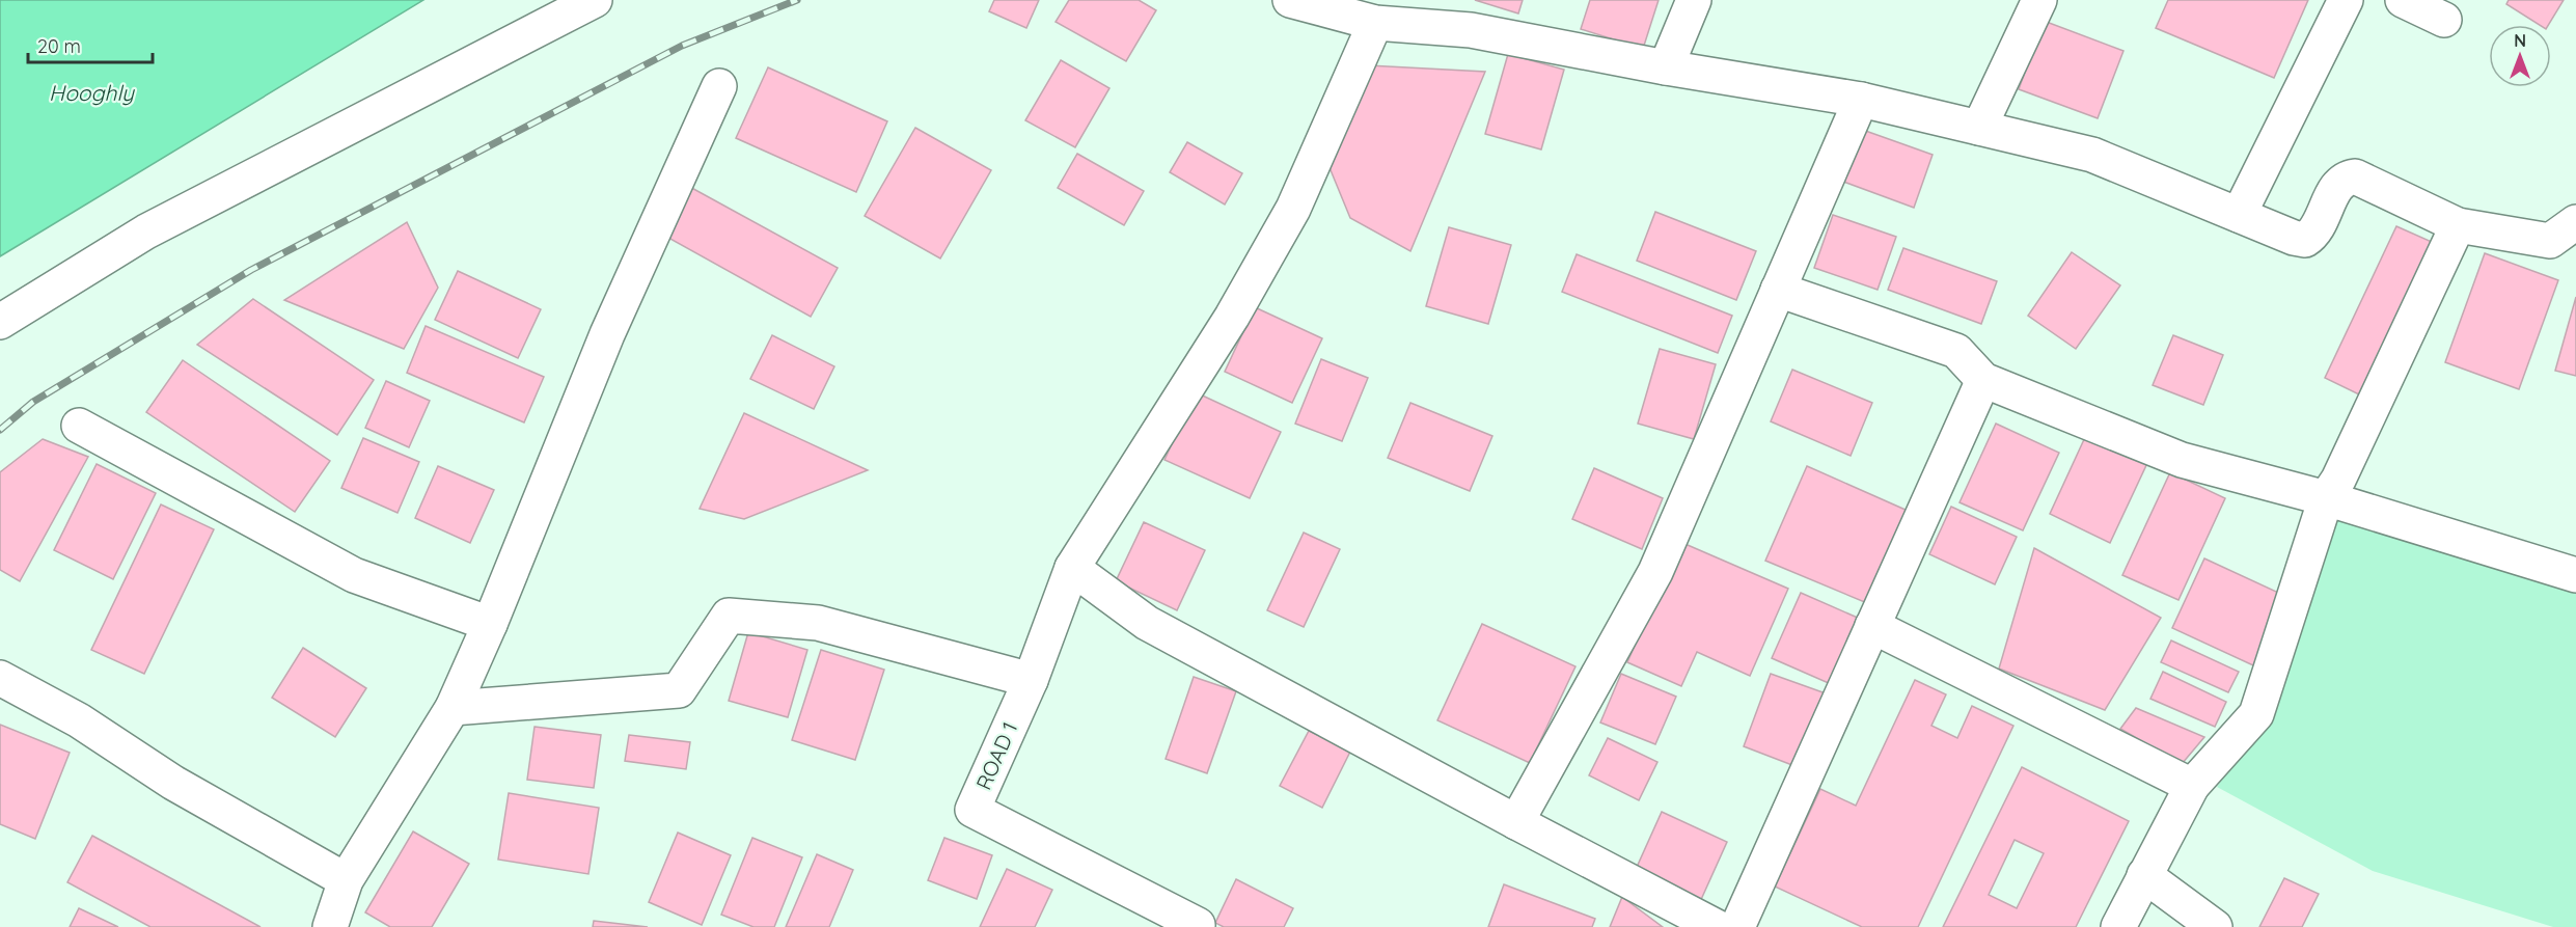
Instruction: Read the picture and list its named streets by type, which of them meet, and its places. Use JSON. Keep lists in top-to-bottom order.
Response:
{
  "streets": {
    "street": ["ROAD 1"]
  },
  "water": ["Hooghly"],
  "scale_bar": "20 m",
  "north": "top"
}
